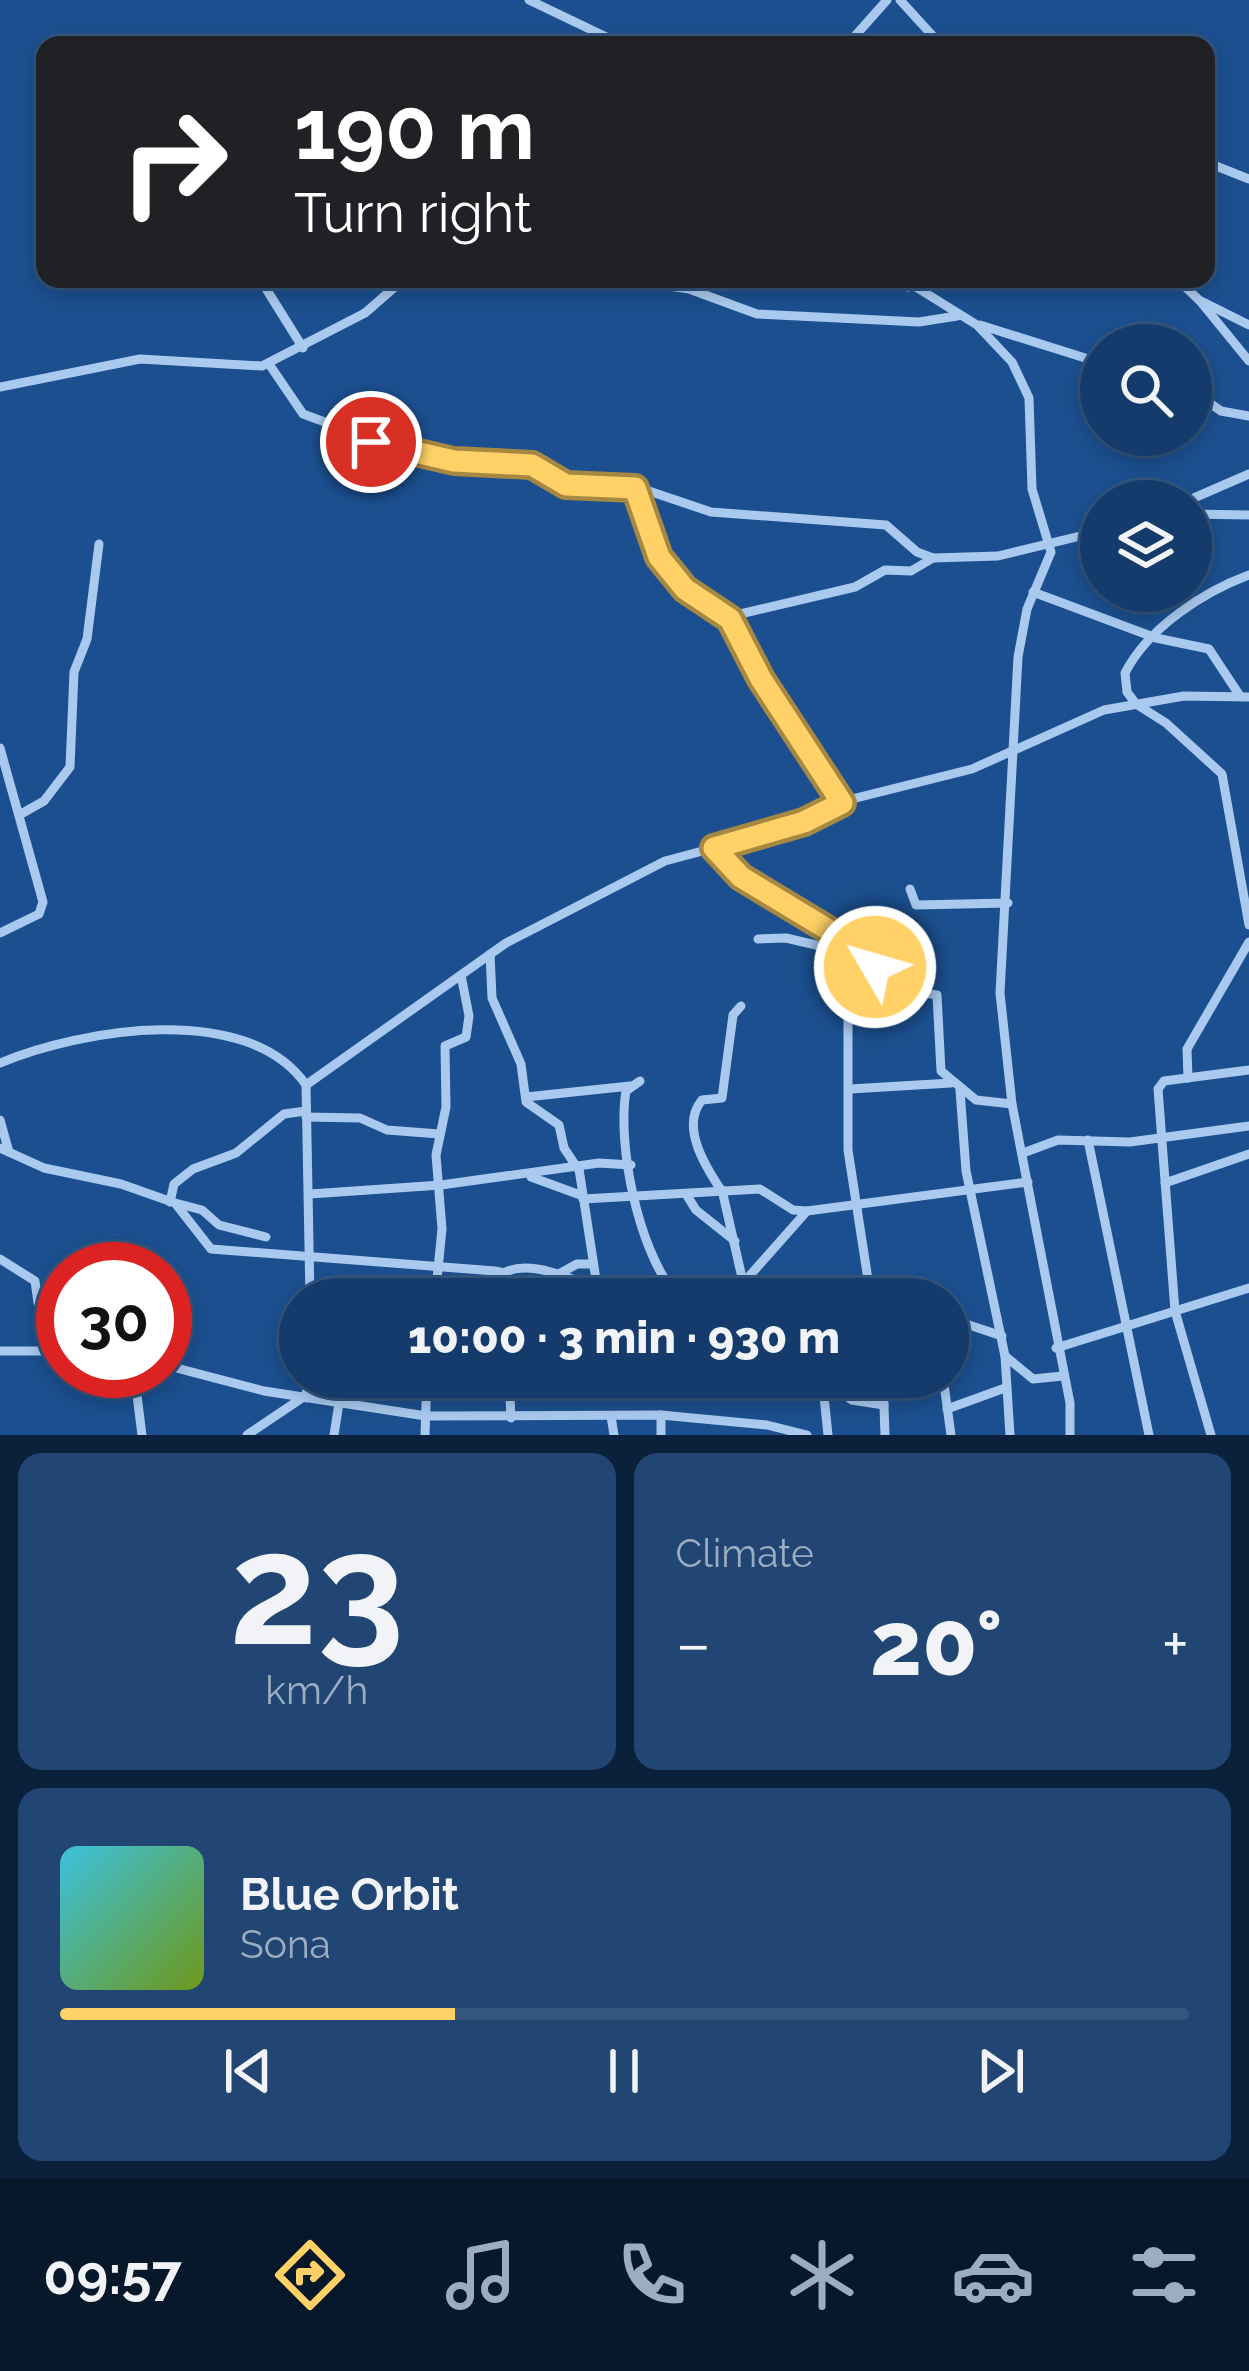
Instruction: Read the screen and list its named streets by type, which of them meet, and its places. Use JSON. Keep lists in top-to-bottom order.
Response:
{
  "page": {
    "turn": ["190 m", "Turn right"],
    "limit": "30",
    "trip": "10:00 · 3 min · 930 m",
    "tile": [
      ["23", "km/h"],
      "Climate"
    ],
    "heat": ["−", "20°", "+"],
    "song": ["Blue Orbit", "Sona"],
    "tabs": "09:57"
  }
}
